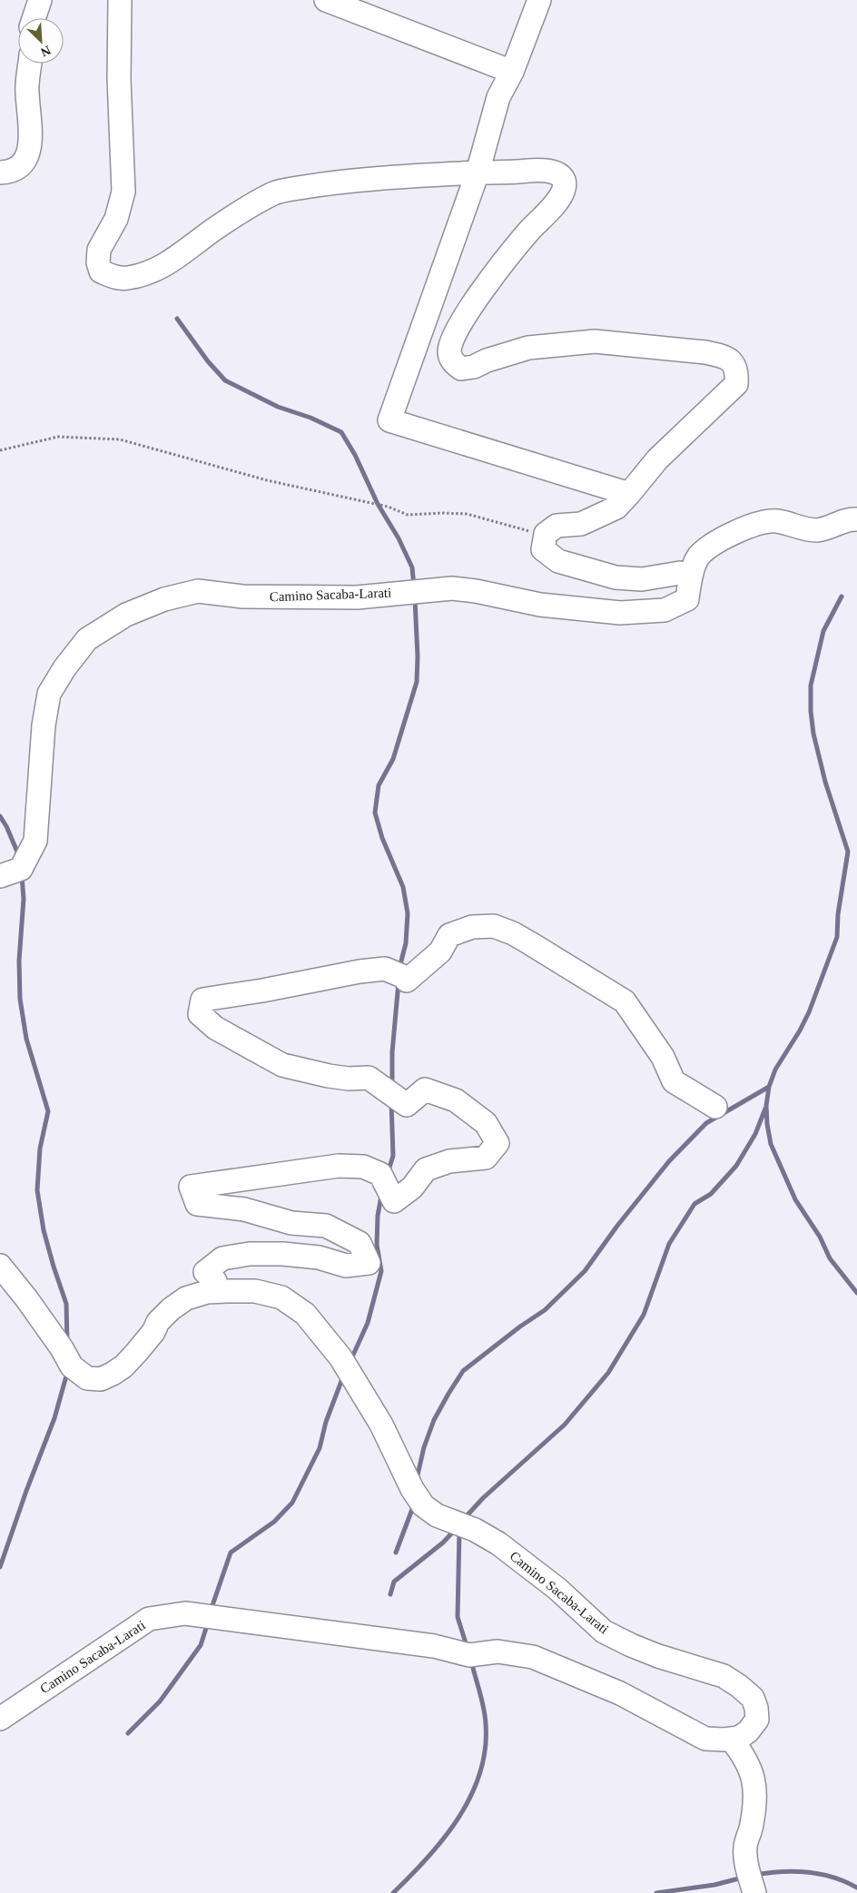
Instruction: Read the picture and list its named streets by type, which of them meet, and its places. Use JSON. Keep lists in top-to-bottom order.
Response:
{
  "streets": {
    "street": ["Camino Sacaba-Larati"]
  },
  "north": "bottom right"
}
